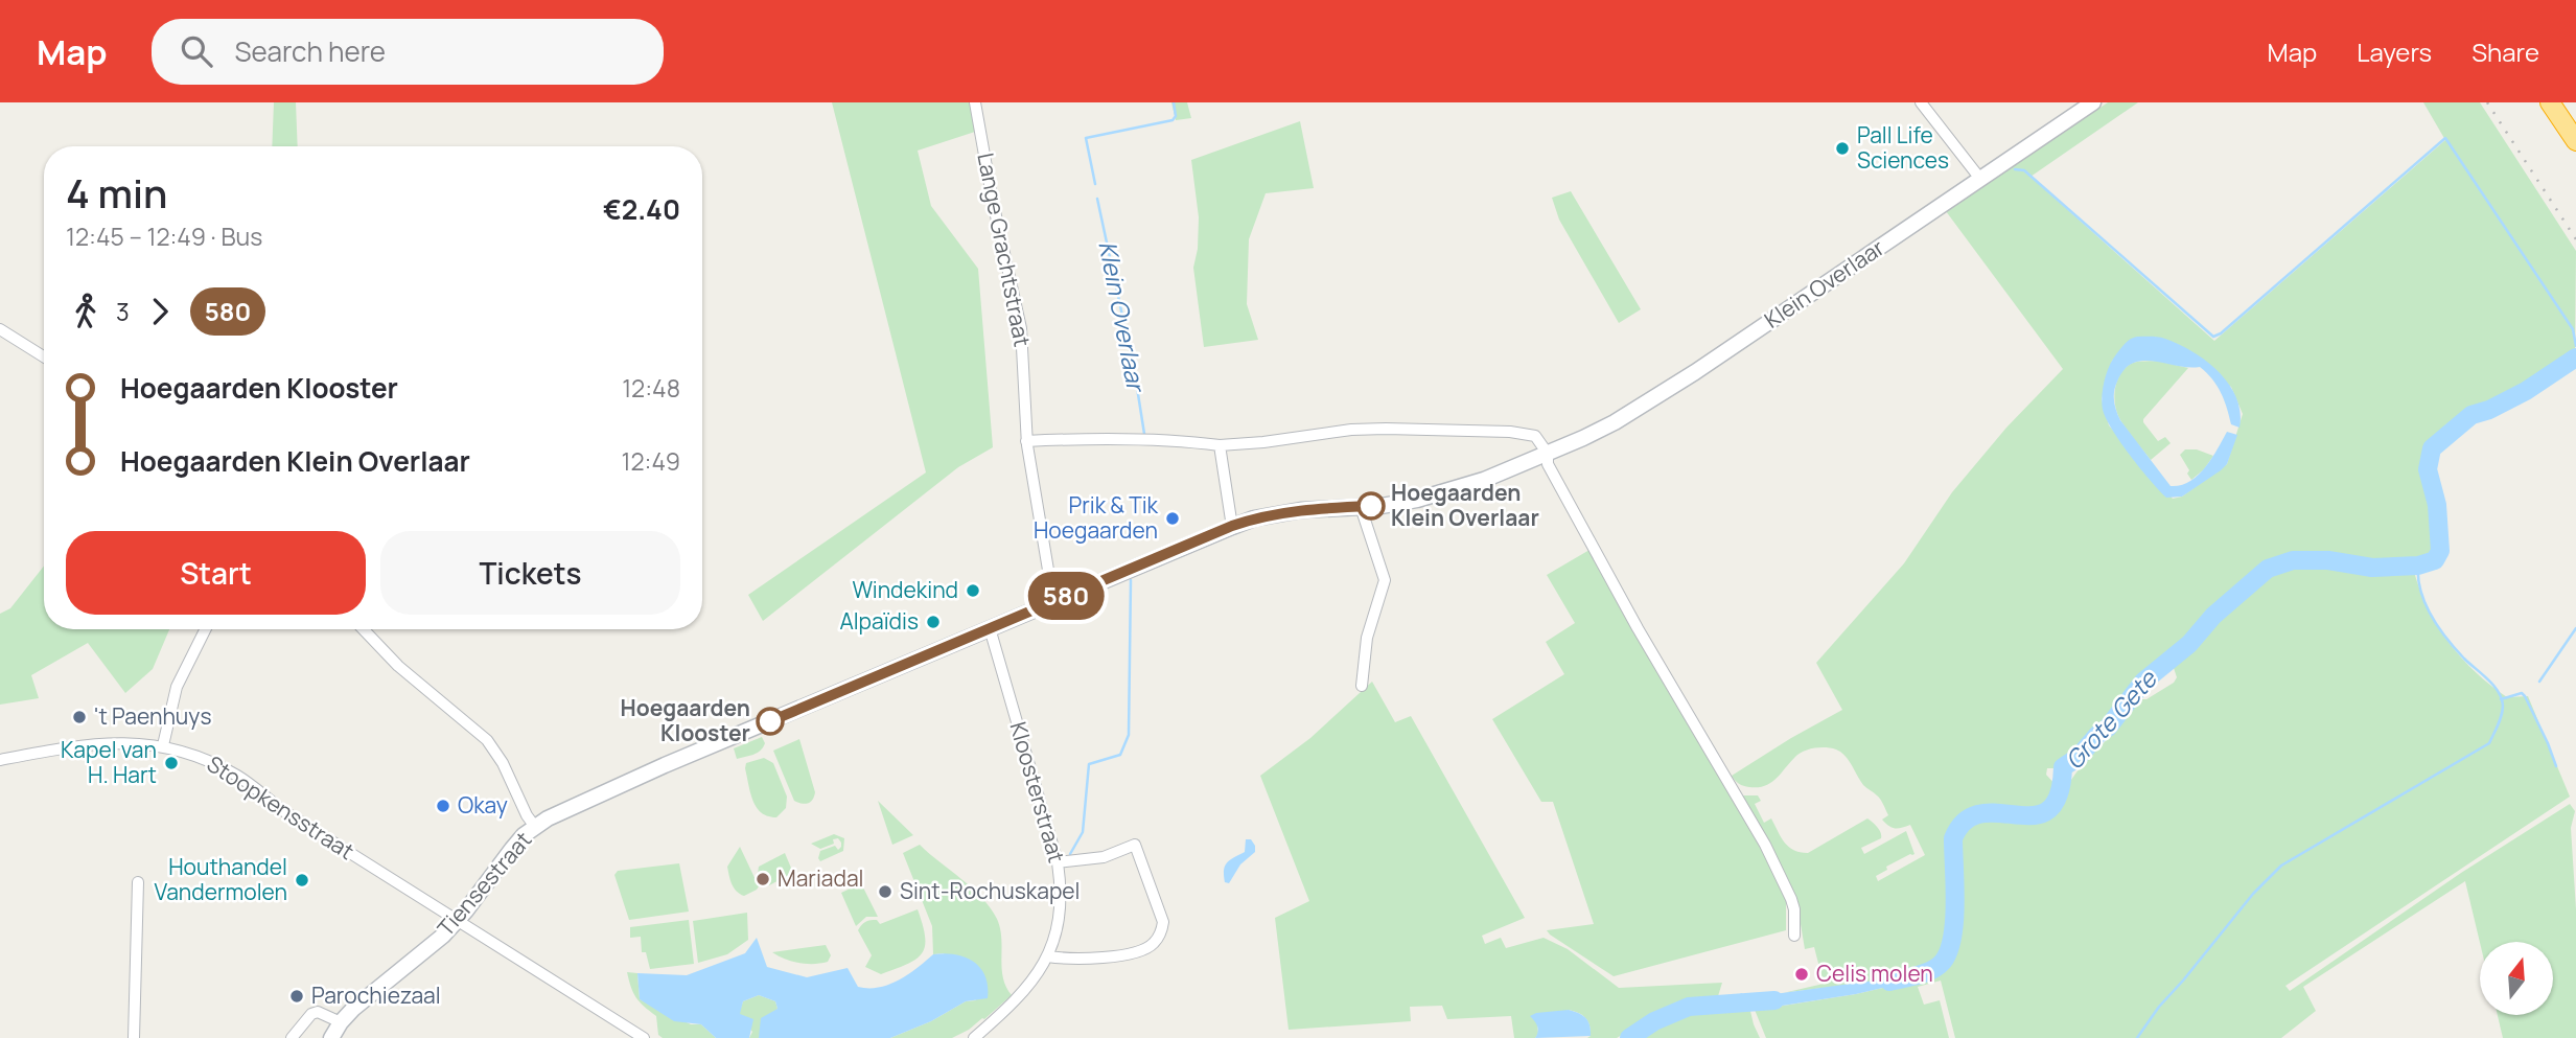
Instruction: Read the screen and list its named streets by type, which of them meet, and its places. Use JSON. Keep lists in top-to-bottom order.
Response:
{
  "streets": {
    "main road": ["Klein Overlaar", "Tiensestraat"],
    "street": ["Lange Grachtstraat", "Kloosterstraat", "Stoopkensstraat"]
  },
  "crossings": [
    ["Lange Grachtstraat", "Klein Overlaar"],
    ["Klein Overlaar", "Kloosterstraat"],
    ["Klein Overlaar", "Tiensestraat"],
    ["Stoopkensstraat", "Tiensestraat"]
  ],
  "water": ["Klein Overlaar", "Grote Gete"],
  "places": [
    "Pall Life Sciences",
    "Hoegaarden Klein Overlaar",
    "Prik & Tik Hoegaarden",
    "Windekind",
    "Alpaïdis",
    "'t Paenhuys",
    "Hoegaarden Klooster",
    "Kapel van H. Hart",
    "Okay",
    "Mariadal",
    "Houthandel Vandermolen",
    "Sint-Rochuskapel",
    "Celis molen",
    "Parochiezaal"
  ],
  "lines": ["bus line 580"],
  "north": "top",
  "page": {
    "header": "Map",
    "search": "Search here",
    "nav": ["Map", "Layers", "Share"],
    "on_map": "580",
    "heading": ["4 min", "12:45 – 12:49 · Bus", "€2.40"],
    "legs": ["3", "580"],
    "list": [
      {
        "name": "Hoegaarden Klooster",
        "value": "12:48"
      },
      {
        "name": "Hoegaarden Klein Overlaar",
        "value": "12:49"
      }
    ],
    "buttons": ["Start", "Tickets"]
  }
}
